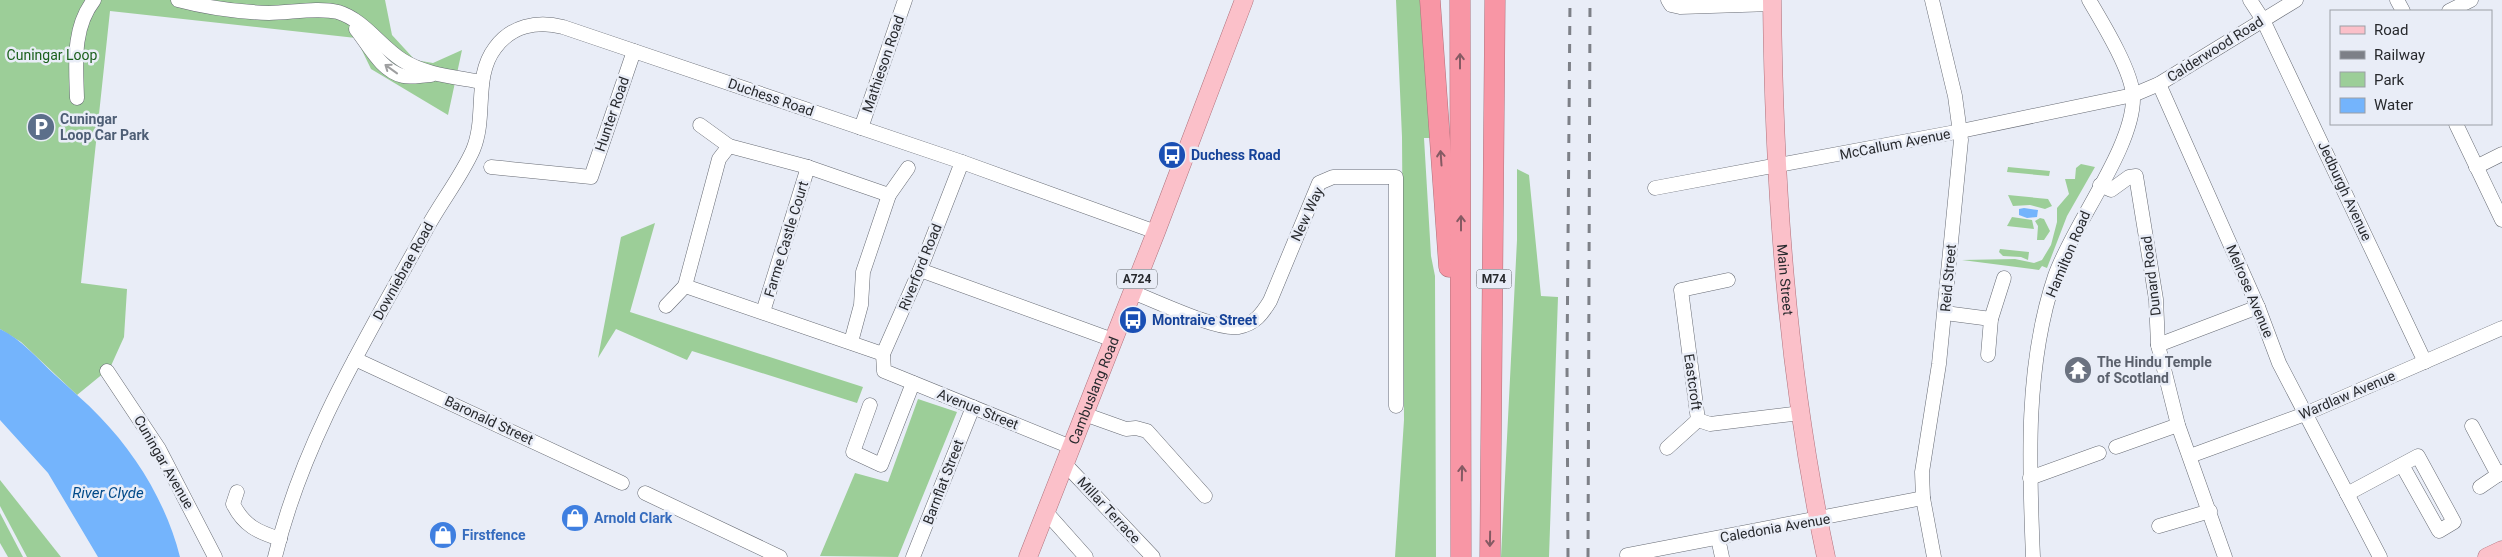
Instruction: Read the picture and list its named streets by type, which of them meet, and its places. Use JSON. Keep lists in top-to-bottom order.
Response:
{
  "streets": {
    "highway": ["M74"],
    "main road": ["A724", "Main Street", "Cambuslang Road"],
    "street": [
      "Calderwood Road",
      "Mathieson Road",
      "Duchess Road",
      "Hunter Road",
      "McCallum Avenue",
      "Jedburgh Avenue",
      "New Way",
      "Farme Castle Court",
      "Hamilton Road",
      "Riverford Road",
      "Downiebrae Road",
      "Dunard Road",
      "Reid Street",
      "Melrose Avenue",
      "Eastcroft",
      "Wardlaw Avenue",
      "Avenue Street",
      "Baronald Street",
      "Cuningar Avenue",
      "Barnflat Street",
      "Millar Terrace",
      "Caledonia Avenue"
    ]
  },
  "crossings": [
    ["Calderwood Road", "McCallum Avenue"],
    ["Calderwood Road", "Jedburgh Avenue"],
    ["Calderwood Road", "Hamilton Road"],
    ["Calderwood Road", "Melrose Avenue"],
    ["Mathieson Road", "Duchess Road"],
    ["Duchess Road", "Hunter Road"],
    ["Duchess Road", "Riverford Road"],
    ["Duchess Road", "Downiebrae Road"],
    ["Duchess Road", "Cambuslang Road"],
    ["McCallum Avenue", "Hamilton Road"],
    ["McCallum Avenue", "Reid Street"],
    ["McCallum Avenue", "Main Street"],
    ["Jedburgh Avenue", "Wardlaw Avenue"],
    ["New Way", "Cambuslang Road"],
    ["Farme Castle Court", "Riverford Road"],
    ["Hamilton Road", "Dunard Road"],
    ["Riverford Road", "Avenue Street"],
    ["Downiebrae Road", "Baronald Street"],
    ["Dunard Road", "Wardlaw Avenue"],
    ["Reid Street", "Caledonia Avenue"],
    ["Main Street", "Eastcroft"],
    ["Main Street", "Caledonia Avenue"],
    ["Melrose Avenue", "Wardlaw Avenue"],
    ["Cambuslang Road", "Avenue Street"],
    ["Cambuslang Road", "Millar Terrace"],
    ["Avenue Street", "Barnflat Street"],
    ["Avenue Street", "Millar Terrace"]
  ],
  "water": ["River Clyde"],
  "parks": ["Cuningar Loop"],
  "places": {
    "parking": ["Cuningar Loop Car Park"],
    "bus stop": ["Duchess Road", "Montraive Street"],
    "temple": ["The Hindu Temple of Scotland"],
    "shop": ["Arnold Clark", "Firstfence"]
  },
  "legend": [
    "Road",
    "Railway",
    "Park",
    "Water"
  ]
}
